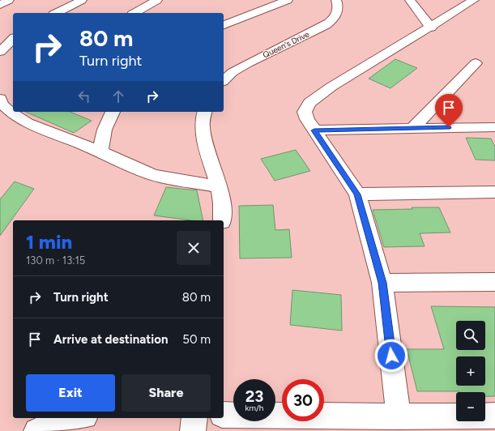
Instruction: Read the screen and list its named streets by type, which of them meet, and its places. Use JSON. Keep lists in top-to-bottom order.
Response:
{
  "streets": {
    "street": ["Queen's Drive"]
  },
  "page": {
    "turn": ["80 m", "Turn right"],
    "heading": ["1 min", "130 m · 13:15"],
    "list": [
      {
        "name": "Turn right",
        "value": "80 m"
      },
      {
        "name": "Arrive at destination",
        "value": "50 m"
      }
    ],
    "map_buttons": ["+", "−"],
    "buttons": ["Exit", "Share"],
    "speed": "23 km/h",
    "limit": "30"
  }
}
